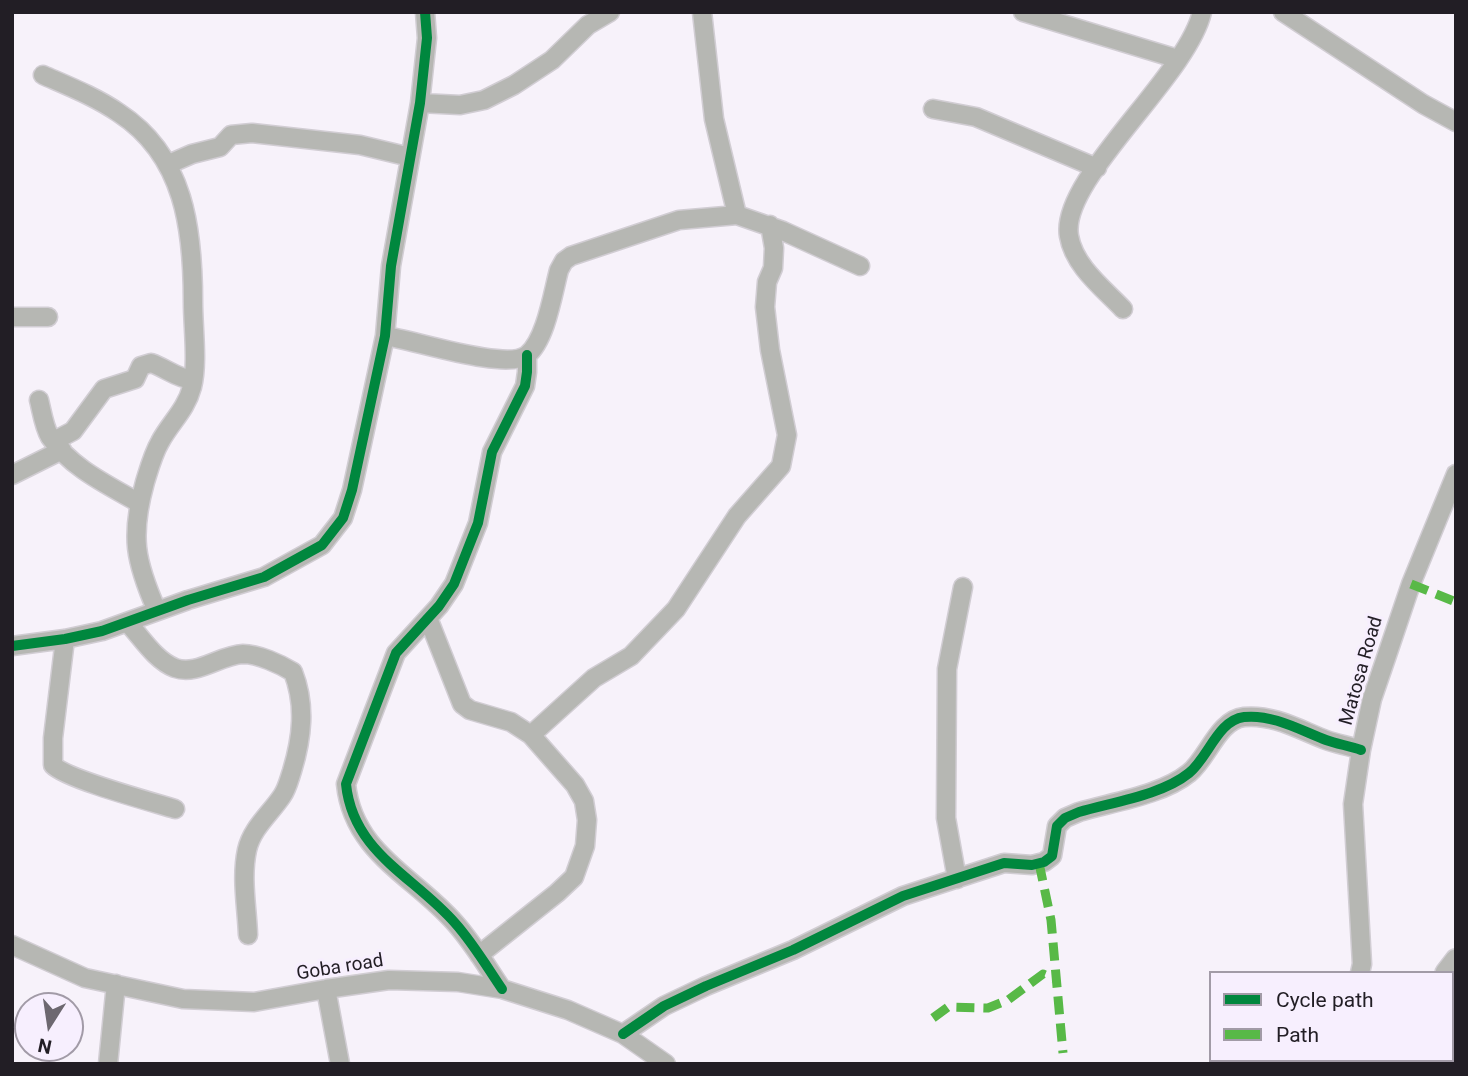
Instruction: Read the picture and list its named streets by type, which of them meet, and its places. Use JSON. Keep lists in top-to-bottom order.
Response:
{
  "streets": {
    "street": ["Matosa Road", "Goba road"]
  },
  "legend": ["Cycle path", "Path"],
  "north": "bottom"
}
